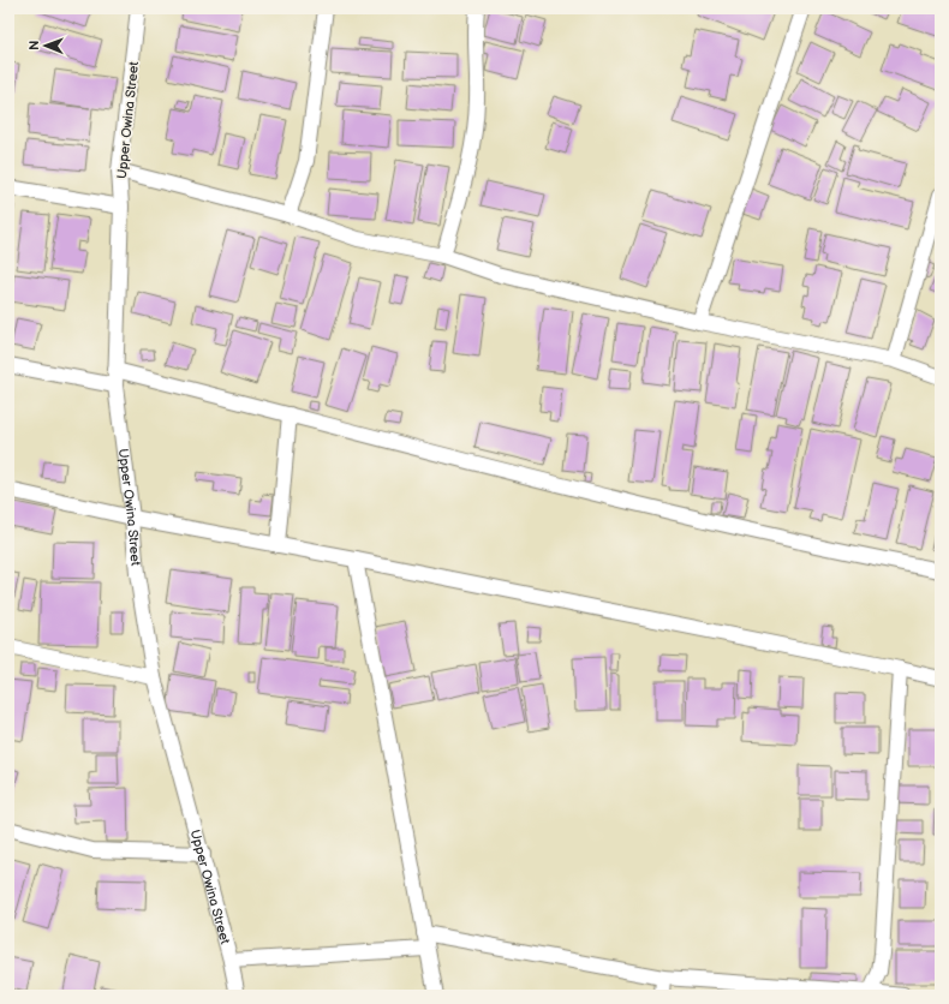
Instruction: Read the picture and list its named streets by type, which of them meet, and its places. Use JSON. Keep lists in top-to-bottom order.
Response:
{
  "streets": {
    "street": ["Upper Owina Street"]
  },
  "north": "left"
}
